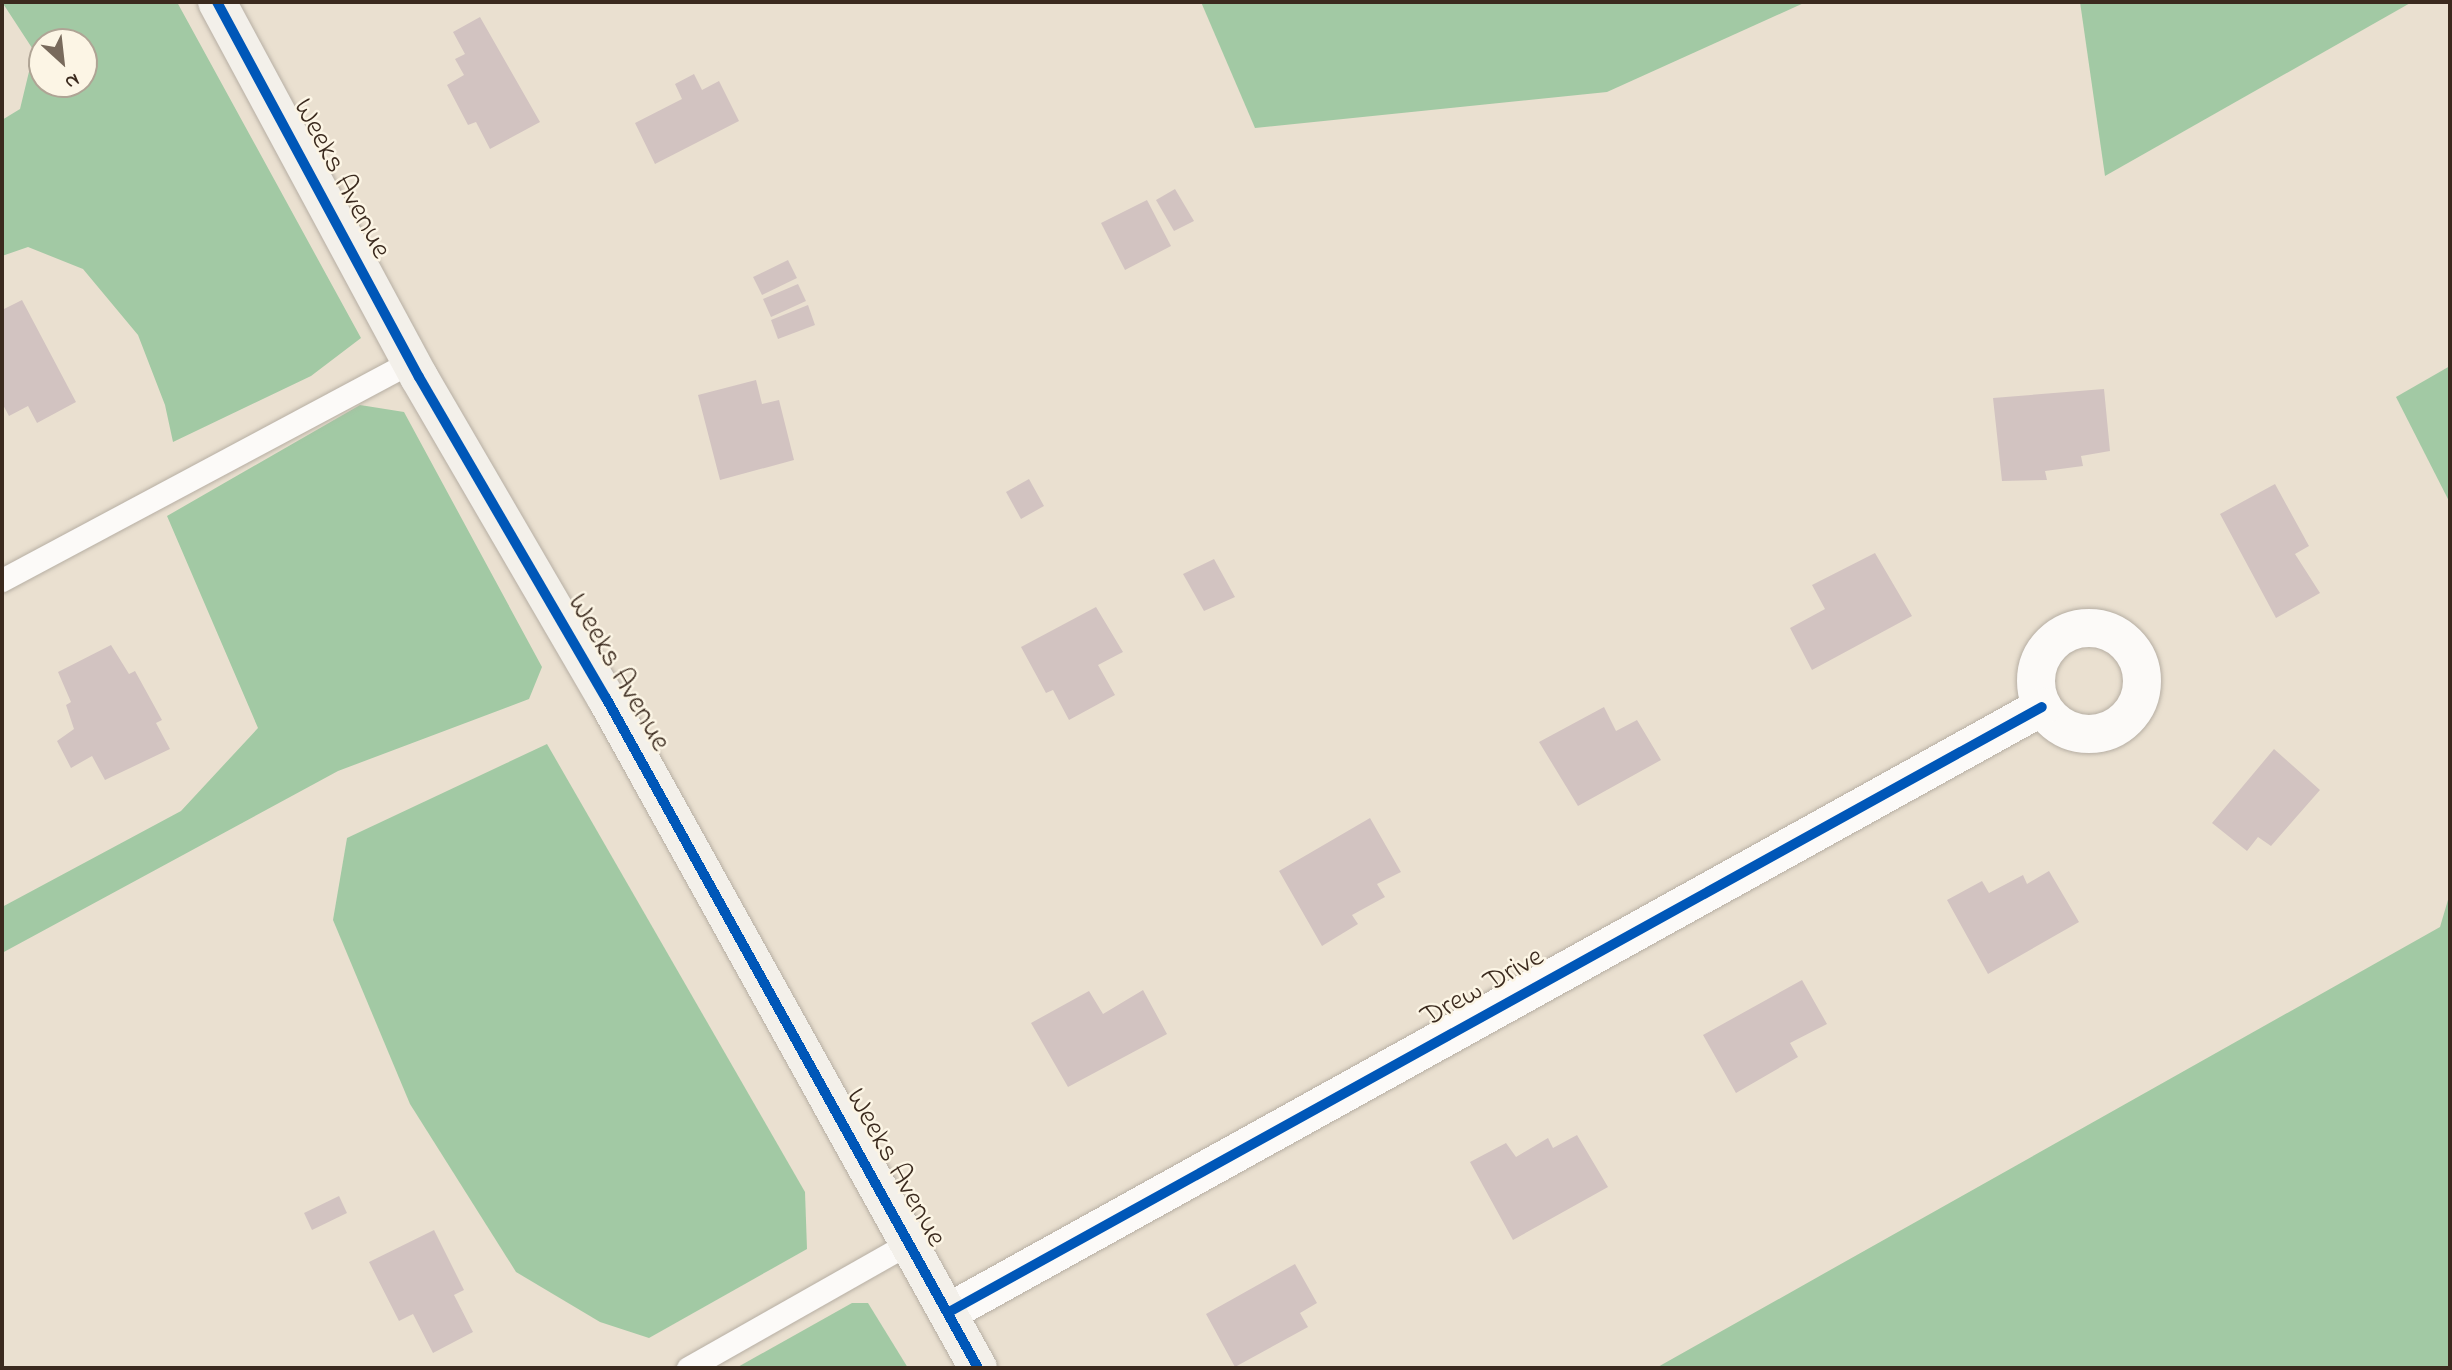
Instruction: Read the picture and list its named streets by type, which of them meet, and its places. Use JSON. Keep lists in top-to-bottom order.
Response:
{
  "streets": {
    "street": ["Weeks Avenue", "Drew Drive"]
  },
  "crossings": [
    ["Weeks Avenue", "Drew Drive"]
  ],
  "north": "bottom right"
}
